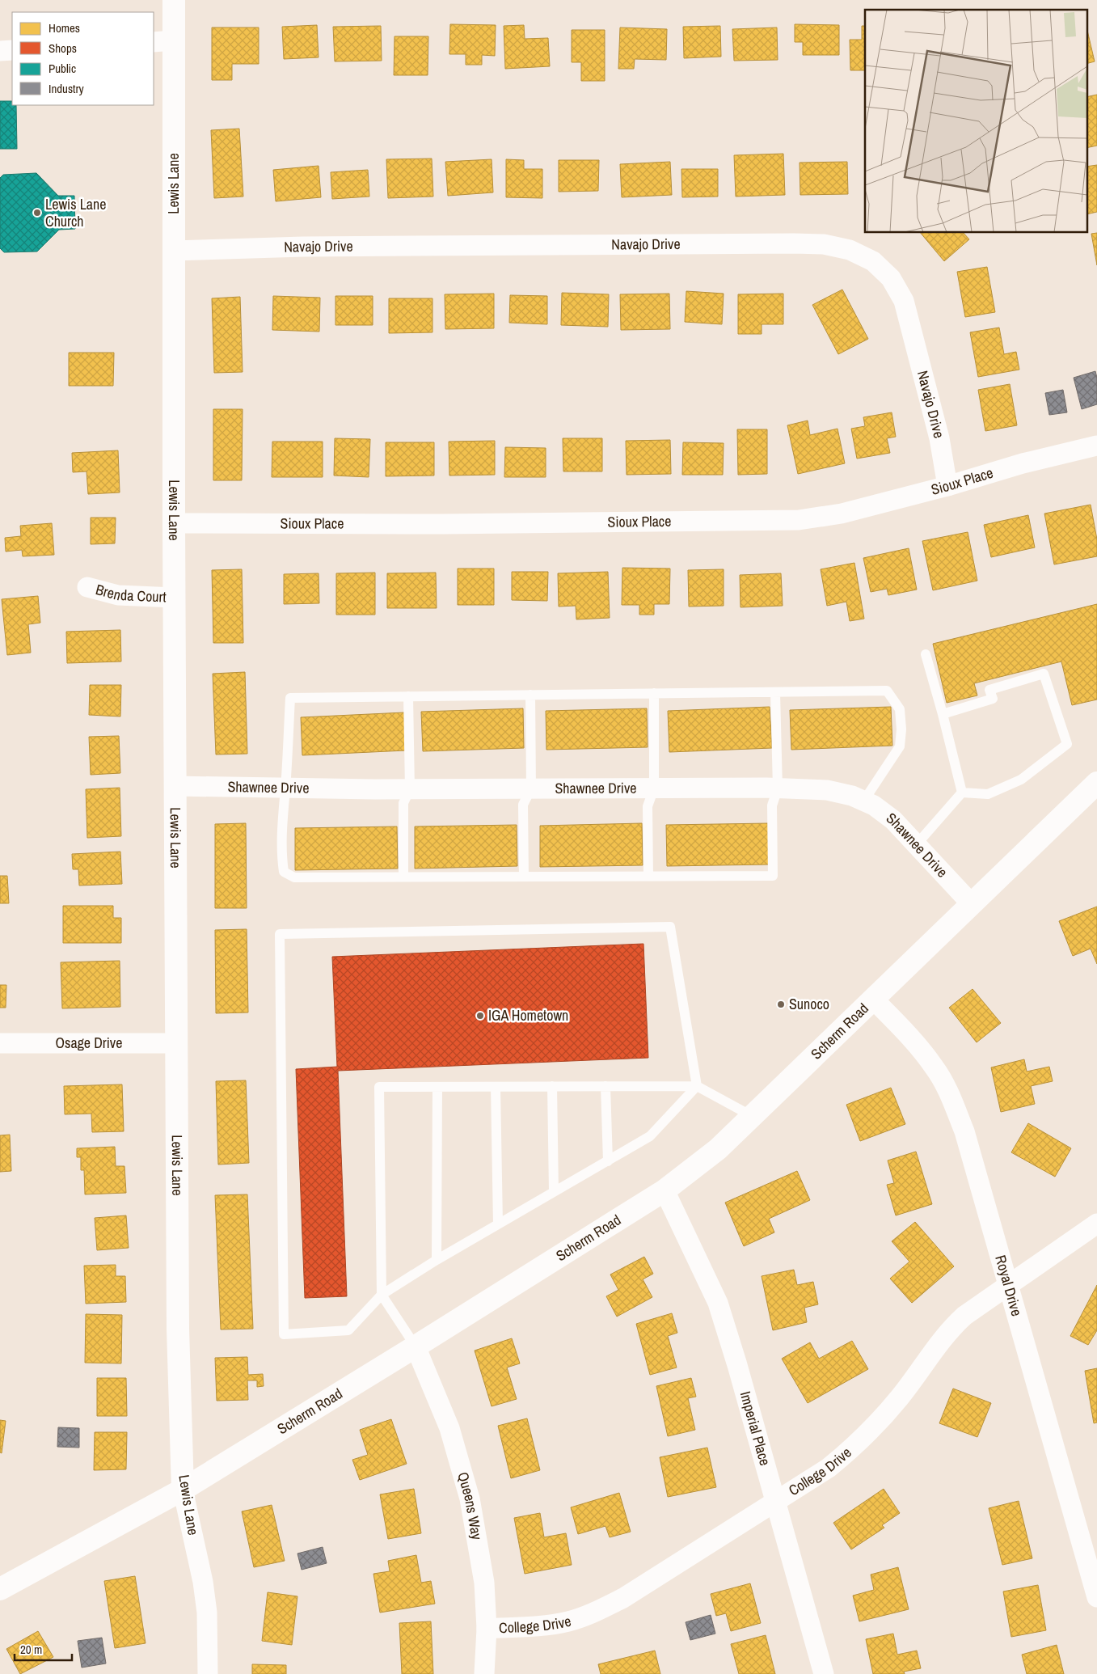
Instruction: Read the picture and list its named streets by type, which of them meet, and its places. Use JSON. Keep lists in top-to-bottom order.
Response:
{
  "streets": {
    "street": [
      "Lewis Lane",
      "Navajo Drive",
      "Sioux Place",
      "Brenda Court",
      "Shawnee Drive",
      "Scherm Road",
      "Osage Drive",
      "Royal Drive",
      "Imperial Place",
      "College Drive",
      "Queens Way"
    ]
  },
  "crossings": [
    ["Lewis Lane", "Navajo Drive"],
    ["Lewis Lane", "Sioux Place"],
    ["Lewis Lane", "Brenda Court"],
    ["Lewis Lane", "Shawnee Drive"],
    ["Lewis Lane", "Scherm Road"],
    ["Lewis Lane", "Osage Drive"],
    ["Navajo Drive", "Sioux Place"],
    ["Shawnee Drive", "Scherm Road"],
    ["Scherm Road", "Royal Drive"],
    ["Scherm Road", "Imperial Place"],
    ["Scherm Road", "Queens Way"],
    ["Royal Drive", "College Drive"],
    ["Imperial Place", "College Drive"],
    ["College Drive", "Queens Way"]
  ],
  "places": ["Lewis Lane Church", "Sunoco", "IGA Hometown"],
  "legend": [
    "Homes",
    "Shops",
    "Public",
    "Industry"
  ],
  "scale_bar": "20 m"
}
